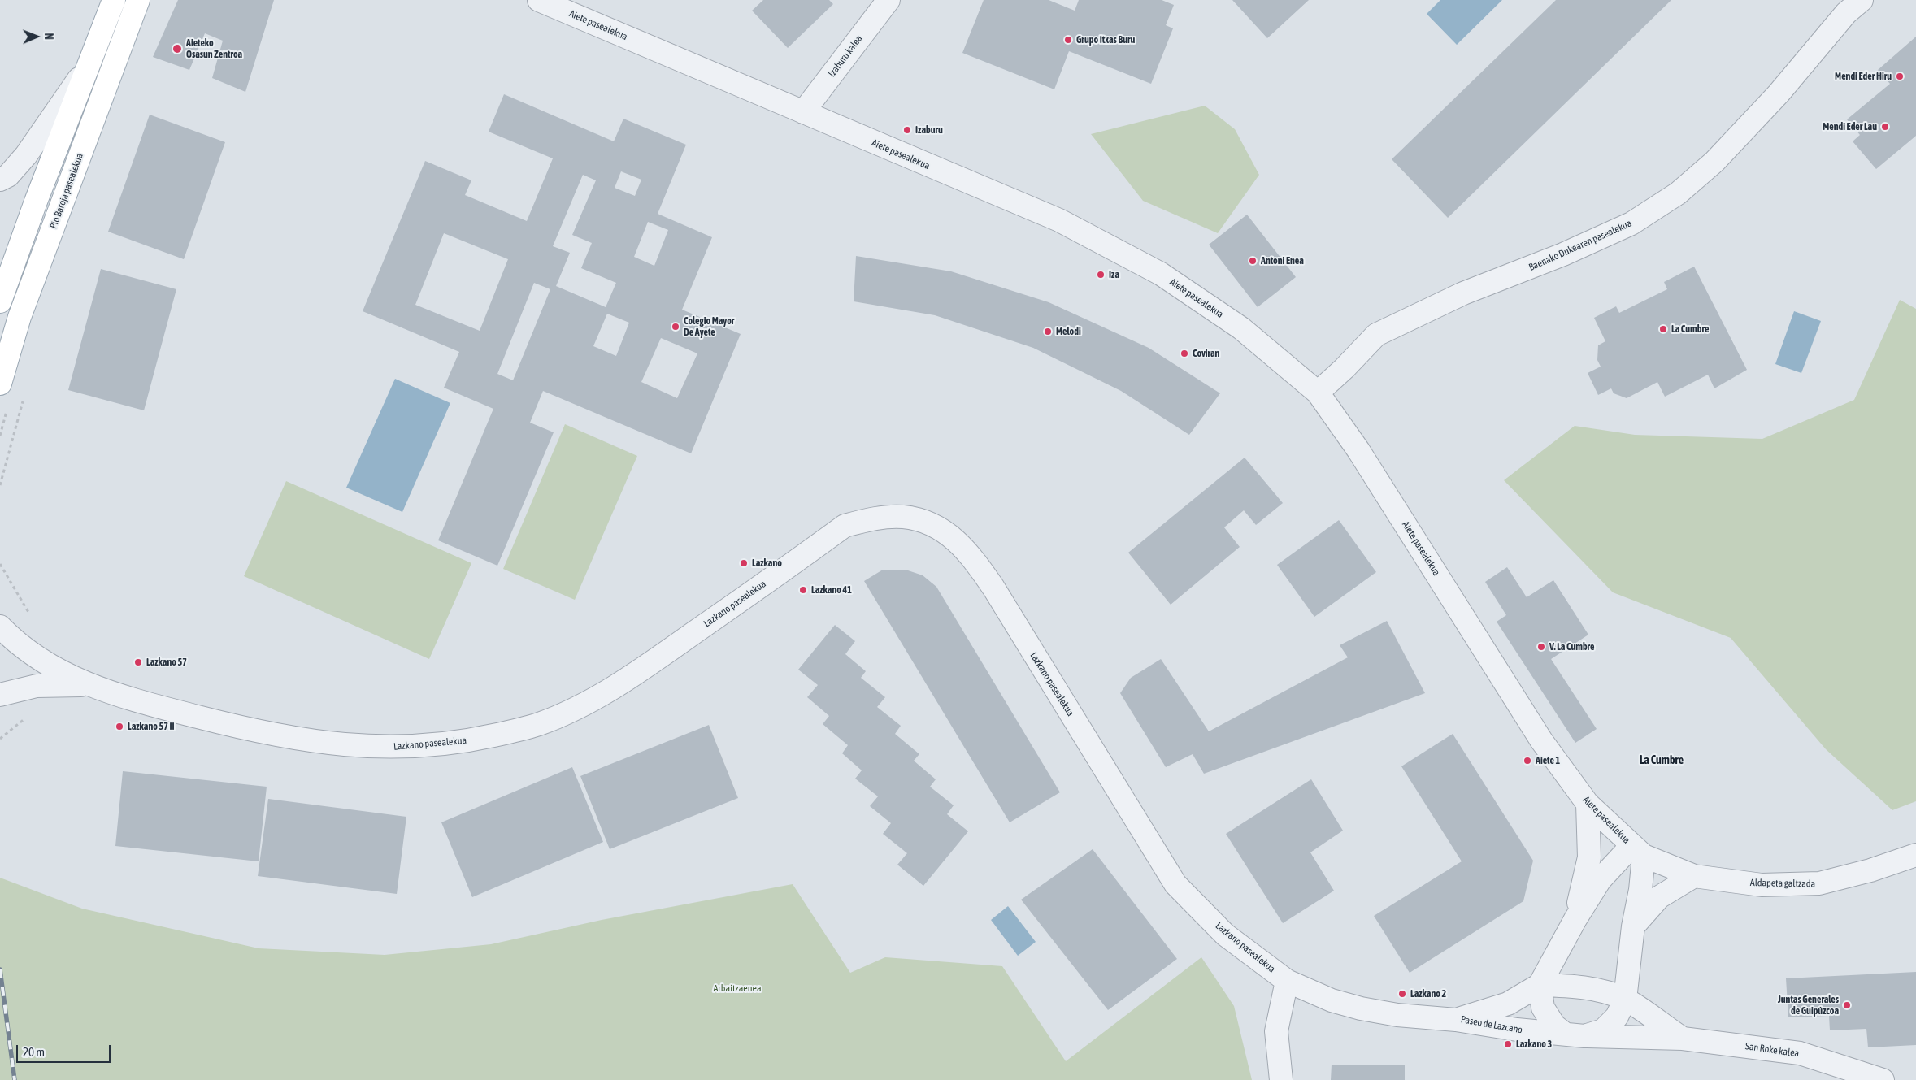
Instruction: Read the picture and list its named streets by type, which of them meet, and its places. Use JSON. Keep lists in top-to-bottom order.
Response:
{
  "streets": {
    "main road": ["Pio Baroja pasealekua"],
    "street": [
      "Aiete pasealekua",
      "Izaburu kalea",
      "Baenako Dukearen pasealekua",
      "Lazkano pasealekua",
      "Aldapeta galtzada",
      "Paseo de Lazcano",
      "San Roke kalea"
    ]
  },
  "crossings": [
    ["Aiete pasealekua", "Izaburu kalea"],
    ["Aiete pasealekua", "Baenako Dukearen pasealekua"],
    ["Aiete pasealekua", "Aldapeta galtzada"],
    ["Lazkano pasealekua", "Paseo de Lazcano"],
    ["Paseo de Lazcano", "San Roke kalea"]
  ],
  "districts": ["La Cumbre"],
  "parks": ["Arbaitzaenea"],
  "places": [
    "Grupo Itxas Buru",
    "Aieteko Osasun Zentroa",
    "Mendi Eder Hiru",
    "Mendi Eder Lau",
    "Izaburu",
    "Antoni Enea",
    "Iza",
    "Colegio Mayor De Ayete",
    "La Cumbre",
    "Melodi",
    "Coviran",
    "Lazkano",
    "Lazkano 41",
    "V. La Cumbre",
    "Lazkano 57",
    "Lazkano 57 II",
    "Aiete 1",
    "Lazkano 2",
    "Juntas Generales de Guipúzcoa",
    "Lazkano 3"
  ],
  "scale_bar": "20 m",
  "north": "right"
}
